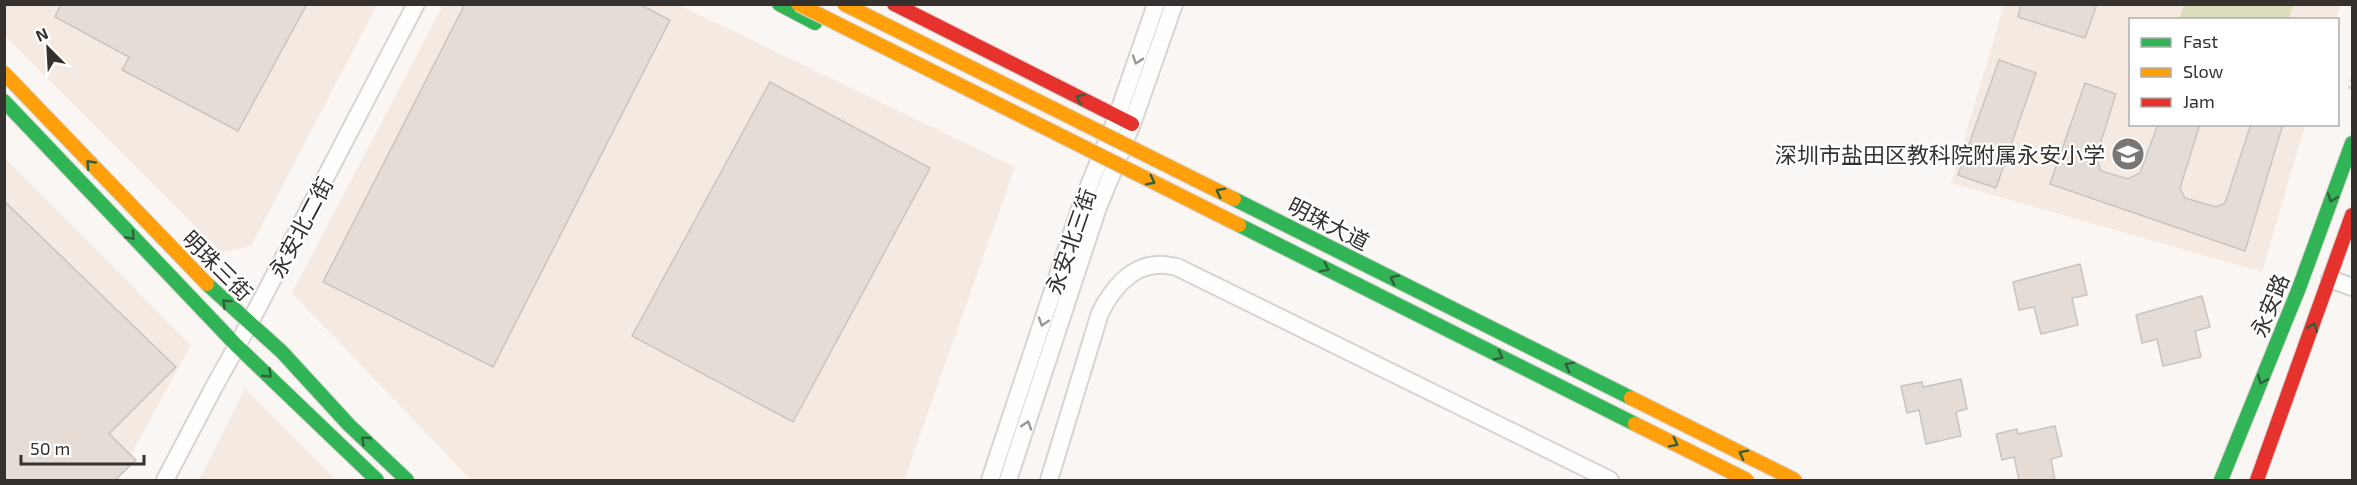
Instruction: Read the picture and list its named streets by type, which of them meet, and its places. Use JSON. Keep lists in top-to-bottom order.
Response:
{
  "streets": {
    "street": [
      "明珠大道",
      "永安北二街",
      "永安北三街",
      "明珠三街",
      "永安路"
    ]
  },
  "crossings": [
    ["永安北二街", "明珠三街"]
  ],
  "places": {
    "school or university": ["深圳市盐田区教科院附属永安小学"]
  },
  "legend": ["Fast", "Slow", "Jam"],
  "scale_bar": "50 m",
  "north": "top left"
}
